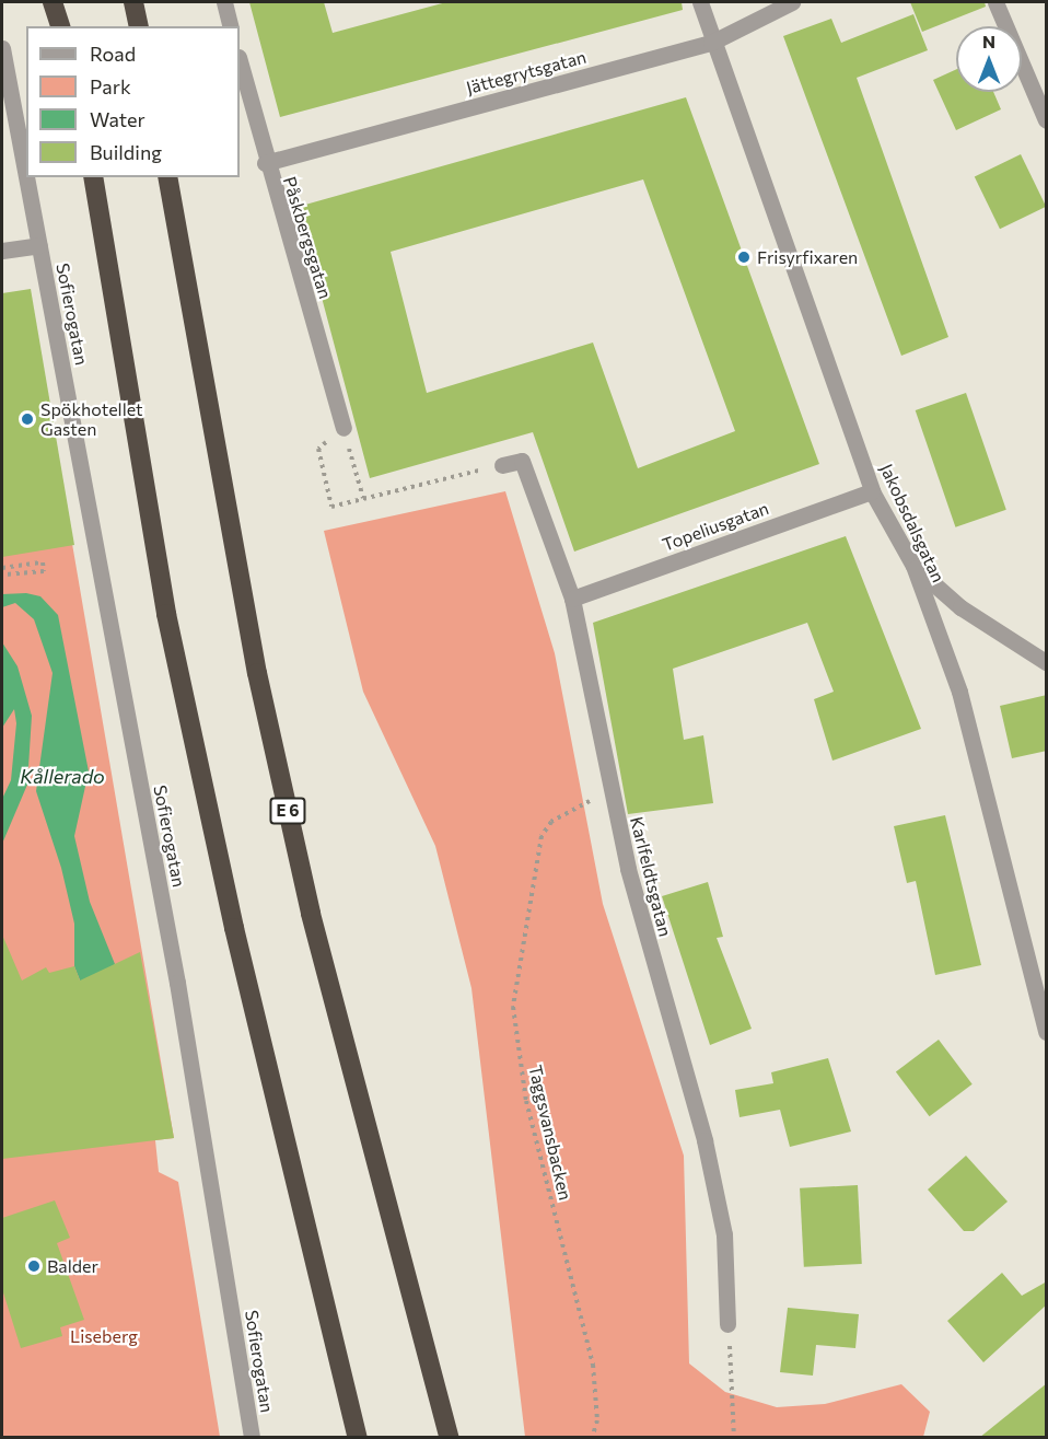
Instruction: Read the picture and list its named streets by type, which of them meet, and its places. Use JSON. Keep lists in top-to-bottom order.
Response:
{
  "streets": {
    "highway": ["E 6"],
    "street": [
      "Jättegrytsgatan",
      "Påskbergsgatan",
      "Sofierogatan",
      "Jakobsdalsgatan",
      "Topeliusgatan",
      "Karlfeldtsgatan"
    ],
    "path": ["Taggsvansbacken"]
  },
  "crossings": [
    ["Jättegrytsgatan", "Påskbergsgatan"],
    ["Jättegrytsgatan", "Jakobsdalsgatan"],
    ["Jakobsdalsgatan", "Topeliusgatan"],
    ["Topeliusgatan", "Karlfeldtsgatan"],
    ["Karlfeldtsgatan", "Taggsvansbacken"]
  ],
  "water": ["Kållerado"],
  "parks": ["Liseberg"],
  "places": ["Frisyrfixaren", "Spökhotellet Gasten", "Balder"],
  "legend": [
    "Road",
    "Park",
    "Water",
    "Building"
  ],
  "north": "top"
}
